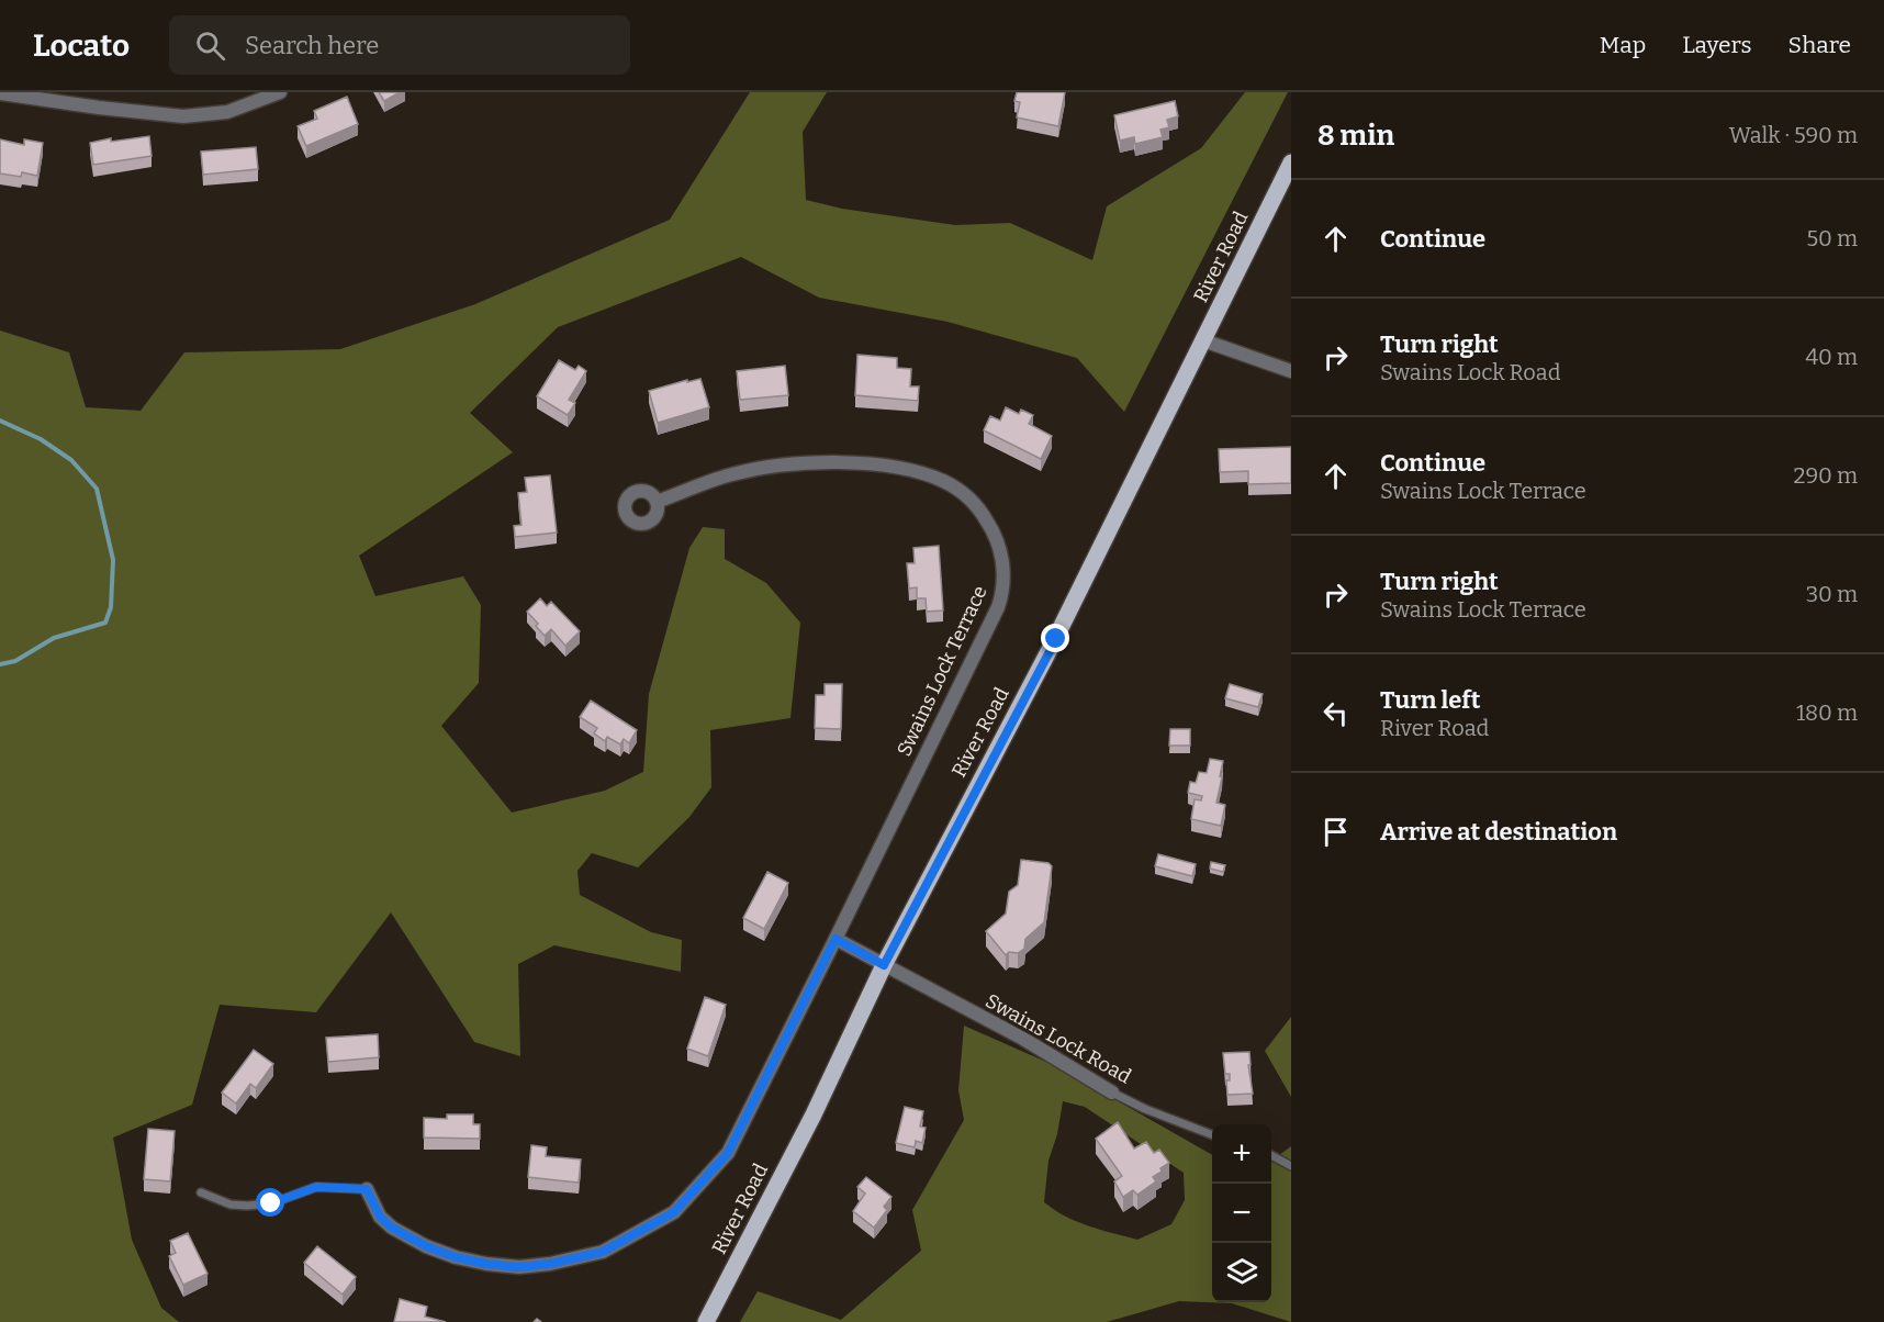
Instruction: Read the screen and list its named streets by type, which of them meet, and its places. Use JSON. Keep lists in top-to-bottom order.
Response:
{
  "streets": {
    "main road": ["River Road"],
    "street": ["Swains Lock Terrace", "Swains Lock Road"]
  },
  "crossings": [
    ["River Road", "Swains Lock Road"]
  ],
  "page": {
    "header": "Locato",
    "search": "Search here",
    "nav": ["Map", "Layers", "Share"],
    "heading": ["8 min", "Walk · 590 m"],
    "list": [
      ["Continue", "50 m"],
      ["Turn right", "Swains Lock Road", "40 m"],
      ["Continue", "Swains Lock Terrace", "290 m"],
      ["Turn right", "Swains Lock Terrace", "30 m"],
      ["Turn left", "River Road", "180 m"],
      "Arrive at destination"
    ],
    "map_buttons": ["+", "−"]
  }
}
